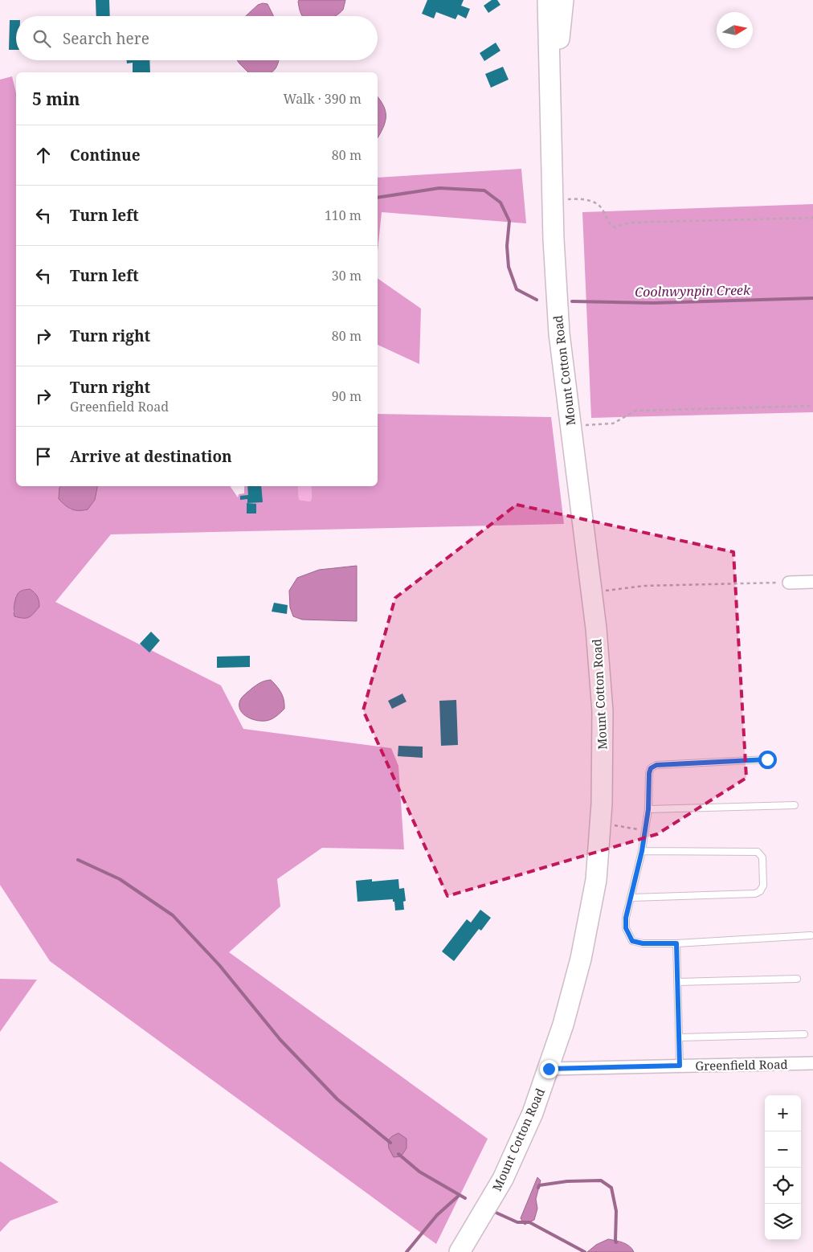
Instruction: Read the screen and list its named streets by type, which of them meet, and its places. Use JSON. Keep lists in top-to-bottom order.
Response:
{
  "streets": {
    "highway": ["Mount Cotton Road"],
    "street": ["Greenfield Road"]
  },
  "crossings": [
    ["Mount Cotton Road", "Greenfield Road"]
  ],
  "water": ["Coolnwynpin Creek"],
  "north": "right",
  "page": {
    "search": "Search here",
    "heading": ["5 min", "Walk · 390 m"],
    "list": [
      ["Continue", "80 m"],
      ["Turn left", "110 m"],
      ["Turn left", "30 m"],
      ["Turn right", "80 m"],
      ["Turn right", "Greenfield Road", "90 m"],
      "Arrive at destination"
    ],
    "map_buttons": ["+", "−"]
  }
}
